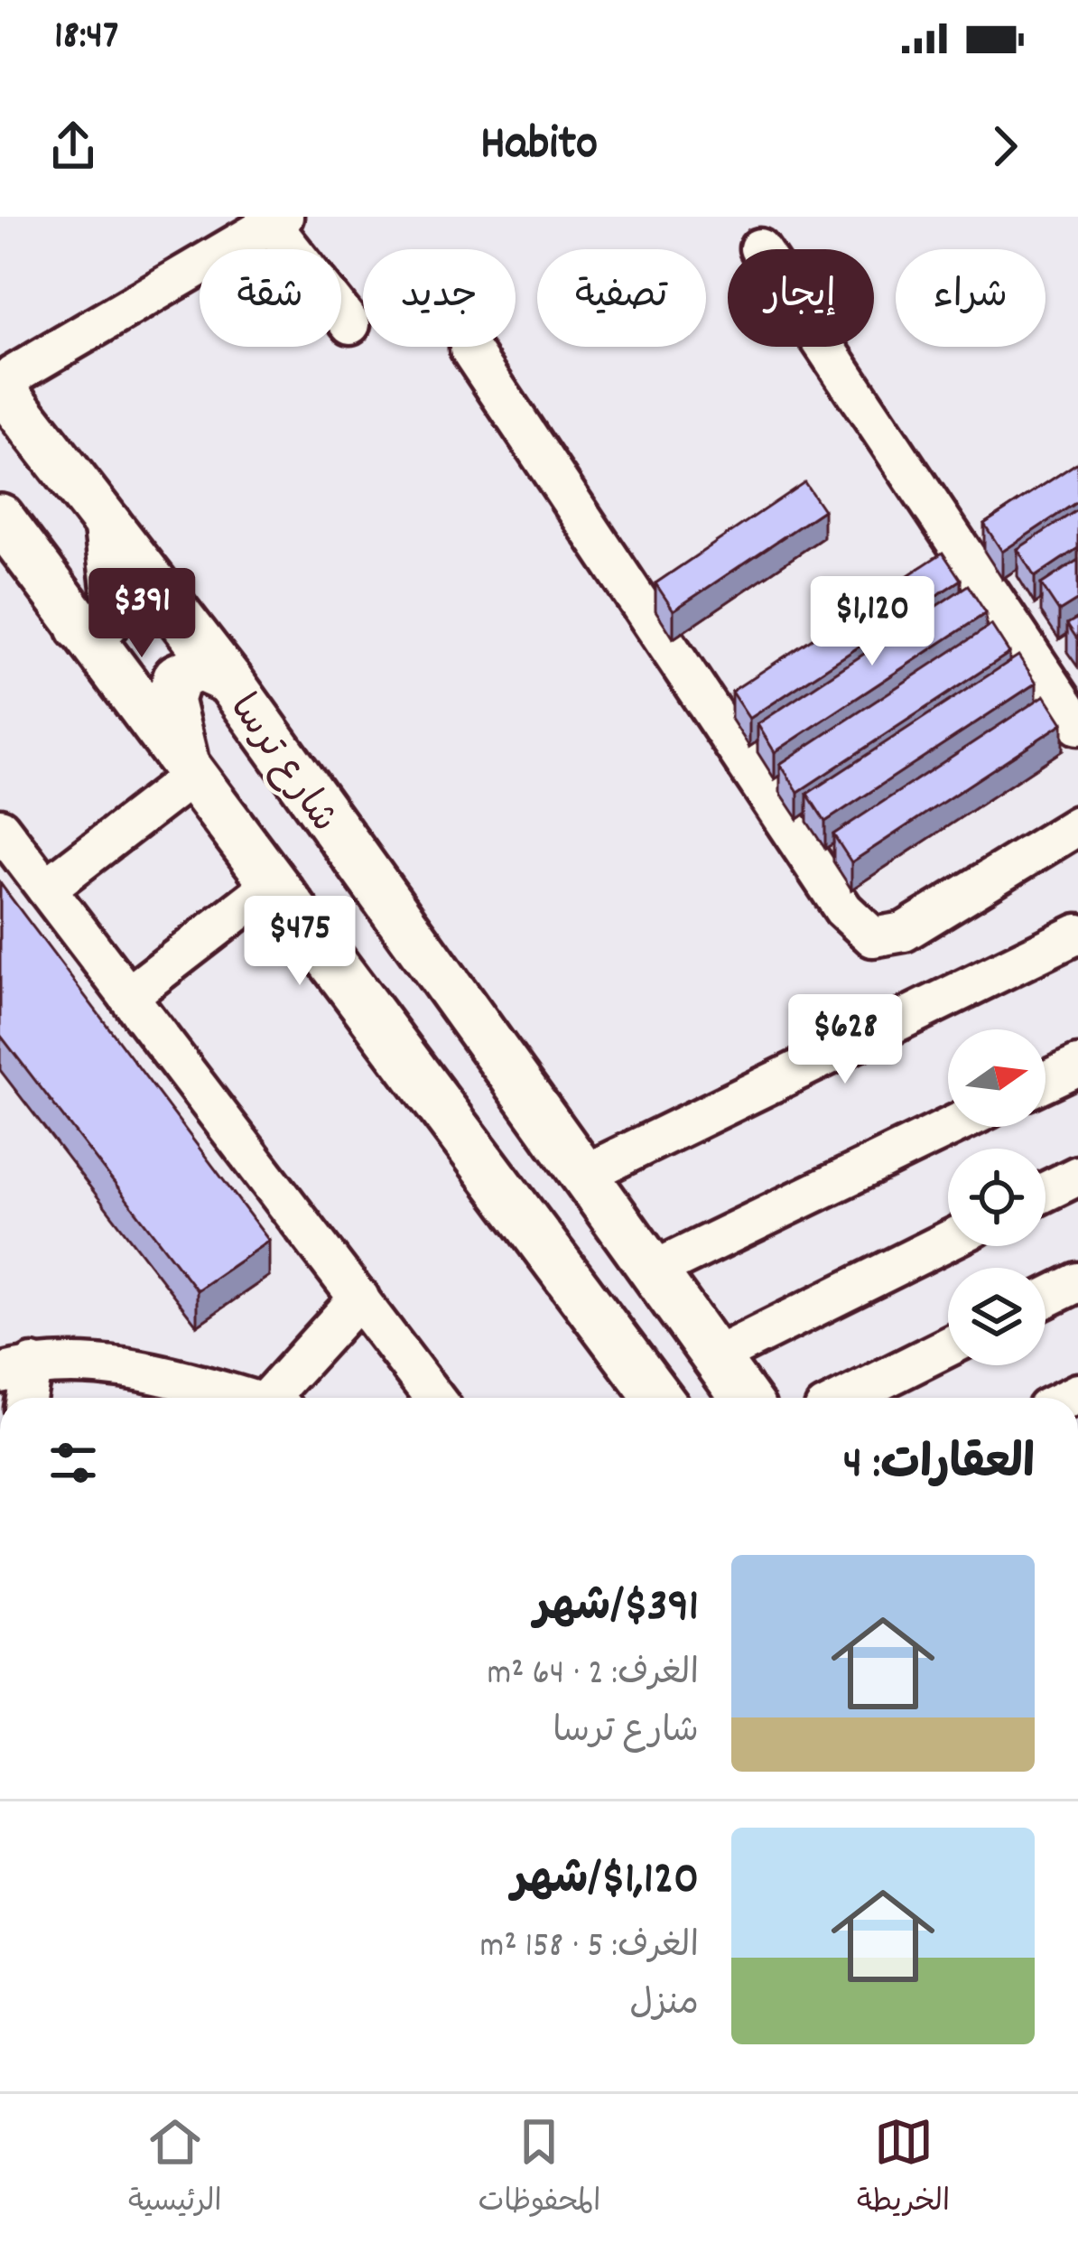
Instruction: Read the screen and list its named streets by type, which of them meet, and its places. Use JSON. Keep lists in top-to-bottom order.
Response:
{
  "streets": {
    "main road": ["شارع ترسا"]
  },
  "north": "right",
  "page": {
    "status": "18:47",
    "header": "Habito",
    "chip": [
      "شراء",
      "إيجار",
      "تصفية",
      "جديد",
      "شقة"
    ],
    "price": [
      "$391",
      "$1,120",
      "$475",
      "$628"
    ],
    "heading": "العقارات: 4",
    "list": [
      {
        "name": "$391/شهر",
        "note": "الغرف: 2 · 64 m² · شارع ترسا"
      },
      {
        "name": "$1,120/شهر",
        "note": "الغرف: 5 · 158 m² · منزل"
      }
    ],
    "tabs": ["الخريطة", "المحفوظات", "الرئيسية"]
  }
}
